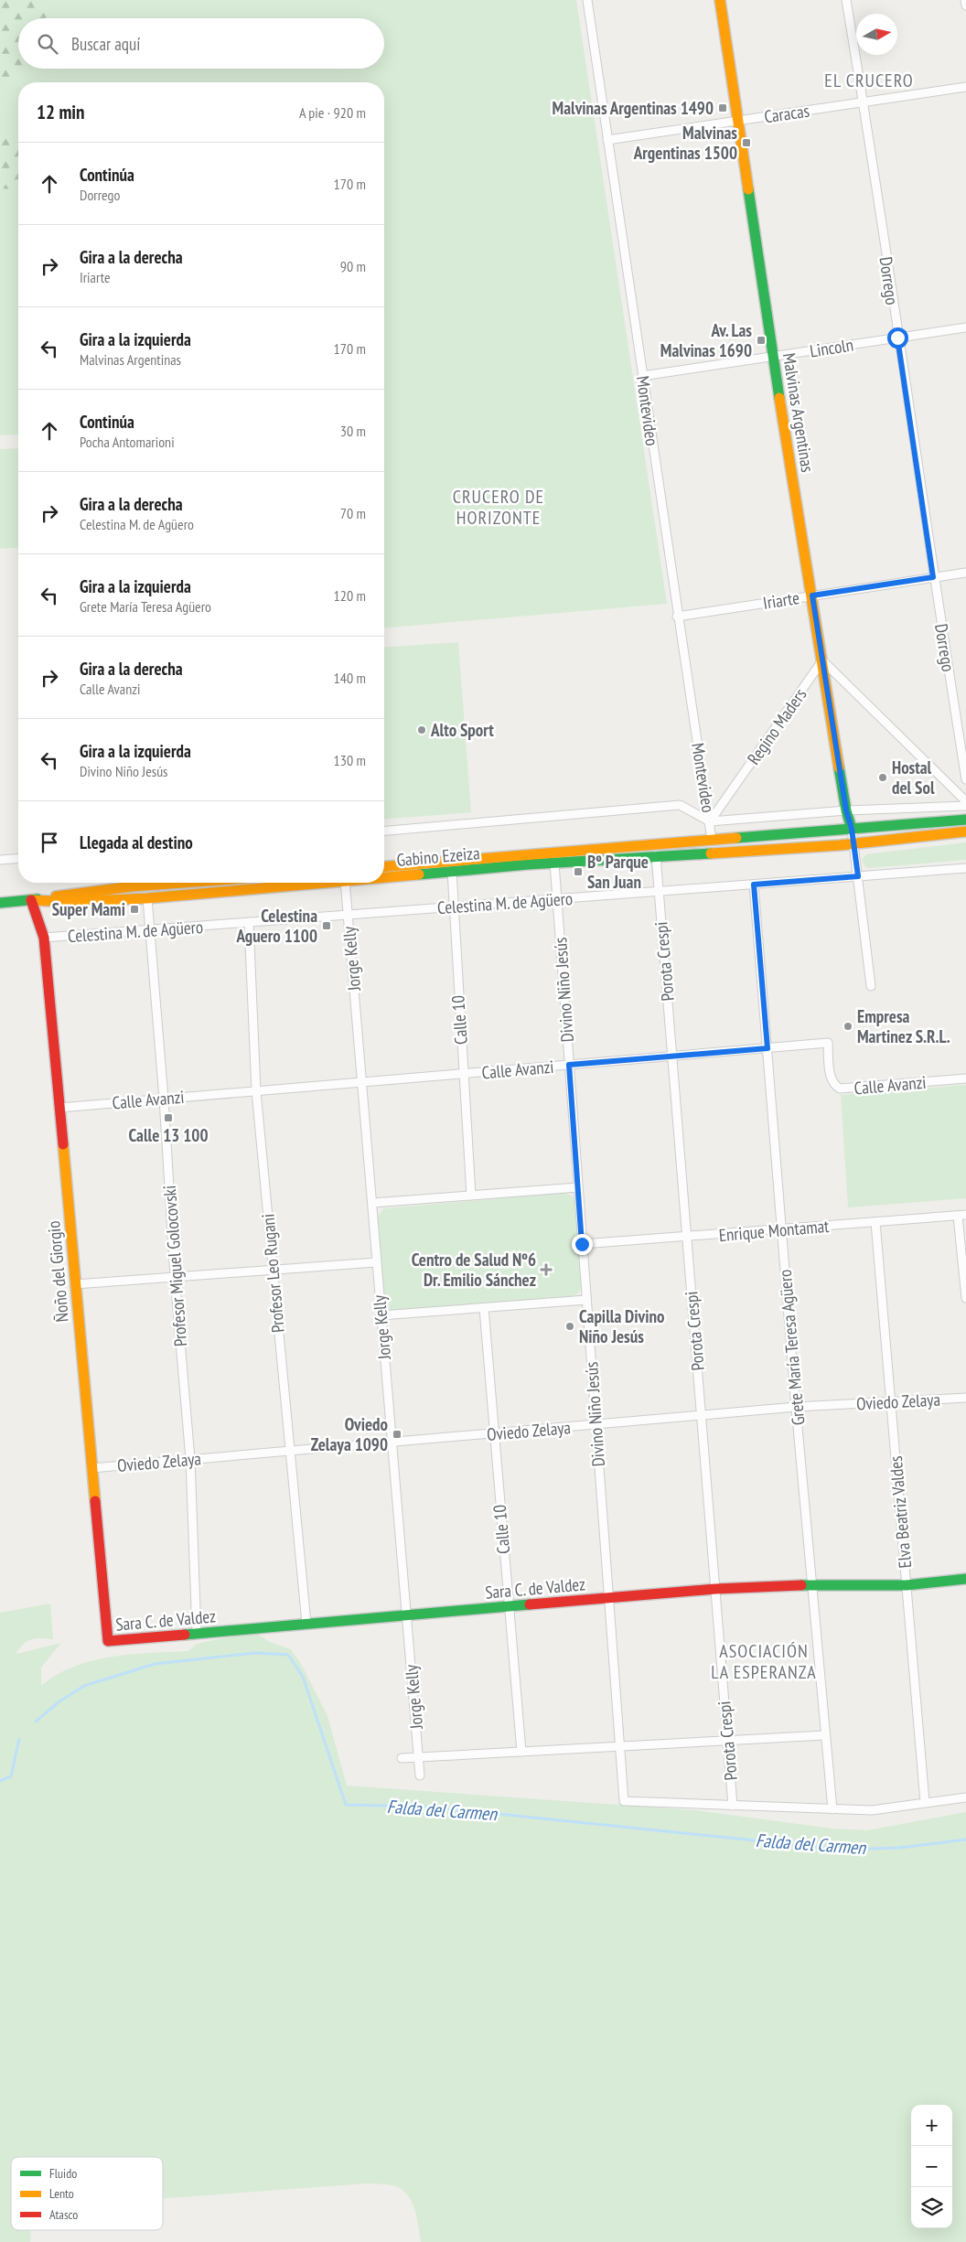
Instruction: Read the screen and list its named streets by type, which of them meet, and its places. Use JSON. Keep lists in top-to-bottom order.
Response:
{
  "streets": {
    "street": [
      "Caracas",
      "Dorrego",
      "Lincoln",
      "Montevideo",
      "Malvinas Argentinas",
      "Iriarte",
      "Regino Maders",
      "Gabino Ezeiza",
      "Celestina M. de Agüero",
      "Jorge Kelly",
      "Porota Crespi",
      "Divino Niño Jesús",
      "Calle 10",
      "Calle Avanzi",
      "Enrique Montamat",
      "Profesor Miguel Golocovski",
      "Ñoño del Giorgio",
      "Profesor Leo Rugani",
      "Grete María Teresa Agüero",
      "Oviedo Zelaya",
      "Elva Beatriz Valdes",
      "Sara C. de Valdez"
    ]
  },
  "crossings": [
    ["Caracas", "Dorrego"],
    ["Caracas", "Montevideo"],
    ["Caracas", "Malvinas Argentinas"],
    ["Dorrego", "Lincoln"],
    ["Dorrego", "Iriarte"],
    ["Lincoln", "Montevideo"],
    ["Lincoln", "Malvinas Argentinas"],
    ["Montevideo", "Iriarte"],
    ["Montevideo", "Regino Maders"],
    ["Montevideo", "Gabino Ezeiza"],
    ["Malvinas Argentinas", "Iriarte"],
    ["Malvinas Argentinas", "Regino Maders"],
    ["Malvinas Argentinas", "Gabino Ezeiza"],
    ["Gabino Ezeiza", "Porota Crespi"],
    ["Gabino Ezeiza", "Divino Niño Jesús"],
    ["Gabino Ezeiza", "Calle 10"],
    ["Gabino Ezeiza", "Profesor Miguel Golocovski"],
    ["Gabino Ezeiza", "Ñoño del Giorgio"],
    ["Celestina M. de Agüero", "Jorge Kelly"],
    ["Celestina M. de Agüero", "Porota Crespi"],
    ["Celestina M. de Agüero", "Divino Niño Jesús"],
    ["Celestina M. de Agüero", "Calle 10"],
    ["Celestina M. de Agüero", "Profesor Miguel Golocovski"],
    ["Celestina M. de Agüero", "Ñoño del Giorgio"],
    ["Celestina M. de Agüero", "Profesor Leo Rugani"],
    ["Celestina M. de Agüero", "Grete María Teresa Agüero"],
    ["Jorge Kelly", "Calle Avanzi"],
    ["Jorge Kelly", "Oviedo Zelaya"],
    ["Jorge Kelly", "Sara C. de Valdez"],
    ["Porota Crespi", "Divino Niño Jesús"],
    ["Porota Crespi", "Calle Avanzi"],
    ["Porota Crespi", "Enrique Montamat"],
    ["Porota Crespi", "Oviedo Zelaya"],
    ["Porota Crespi", "Sara C. de Valdez"],
    ["Divino Niño Jesús", "Calle Avanzi"],
    ["Divino Niño Jesús", "Enrique Montamat"],
    ["Divino Niño Jesús", "Oviedo Zelaya"],
    ["Divino Niño Jesús", "Sara C. de Valdez"],
    ["Calle 10", "Calle Avanzi"],
    ["Calle 10", "Oviedo Zelaya"],
    ["Calle 10", "Sara C. de Valdez"],
    ["Calle Avanzi", "Profesor Miguel Golocovski"],
    ["Calle Avanzi", "Ñoño del Giorgio"],
    ["Calle Avanzi", "Profesor Leo Rugani"],
    ["Calle Avanzi", "Grete María Teresa Agüero"],
    ["Enrique Montamat", "Grete María Teresa Agüero"],
    ["Enrique Montamat", "Elva Beatriz Valdes"],
    ["Profesor Miguel Golocovski", "Oviedo Zelaya"],
    ["Profesor Miguel Golocovski", "Sara C. de Valdez"],
    ["Ñoño del Giorgio", "Oviedo Zelaya"],
    ["Ñoño del Giorgio", "Sara C. de Valdez"],
    ["Profesor Leo Rugani", "Oviedo Zelaya"],
    ["Profesor Leo Rugani", "Sara C. de Valdez"],
    ["Grete María Teresa Agüero", "Oviedo Zelaya"],
    ["Grete María Teresa Agüero", "Sara C. de Valdez"],
    ["Oviedo Zelaya", "Elva Beatriz Valdes"],
    ["Elva Beatriz Valdes", "Sara C. de Valdez"]
  ],
  "districts": ["EL CRUCERO", "CRUCERO DE HORIZONTE", "ASOCIACIÓN LA ESPERANZA"],
  "water": ["Falda del Carmen"],
  "places": {
    "transit": [
      "Malvinas Argentinas 1490",
      "Malvinas Argentinas 1500",
      "Av. Las Malvinas 1690",
      "Bº Parque San Juan",
      "Super Mami",
      "Celestina Aguero 1100",
      "Calle 13 100",
      "Oviedo Zelaya 1090"
    ],
    "other": [
      "Alto Sport",
      "Hostal del Sol",
      "Empresa Martinez S.R.L.",
      "Capilla Divino Niño Jesús"
    ],
    "health": ["Centro de Salud Nº6 Dr. Emilio Sánchez"]
  },
  "legend": ["Fluido", "Lento", "Atasco"],
  "north": "right",
  "page": {
    "search": "Buscar aquí",
    "heading": ["12 min", "A pie · 920 m"],
    "list": [
      ["Continúa", "Dorrego", "170 m"],
      ["Gira a la derecha", "Iriarte", "90 m"],
      ["Gira a la izquierda", "Malvinas Argentinas", "170 m"],
      ["Continúa", "Pocha Antomarioni", "30 m"],
      ["Gira a la derecha", "Celestina M. de Agüero", "70 m"],
      ["Gira a la izquierda", "Grete María Teresa Agüero", "120 m"],
      ["Gira a la derecha", "Calle Avanzi", "140 m"],
      ["Gira a la izquierda", "Divino Niño Jesús", "130 m"],
      "Llegada al destino"
    ],
    "map_buttons": ["+", "−"]
  }
}
